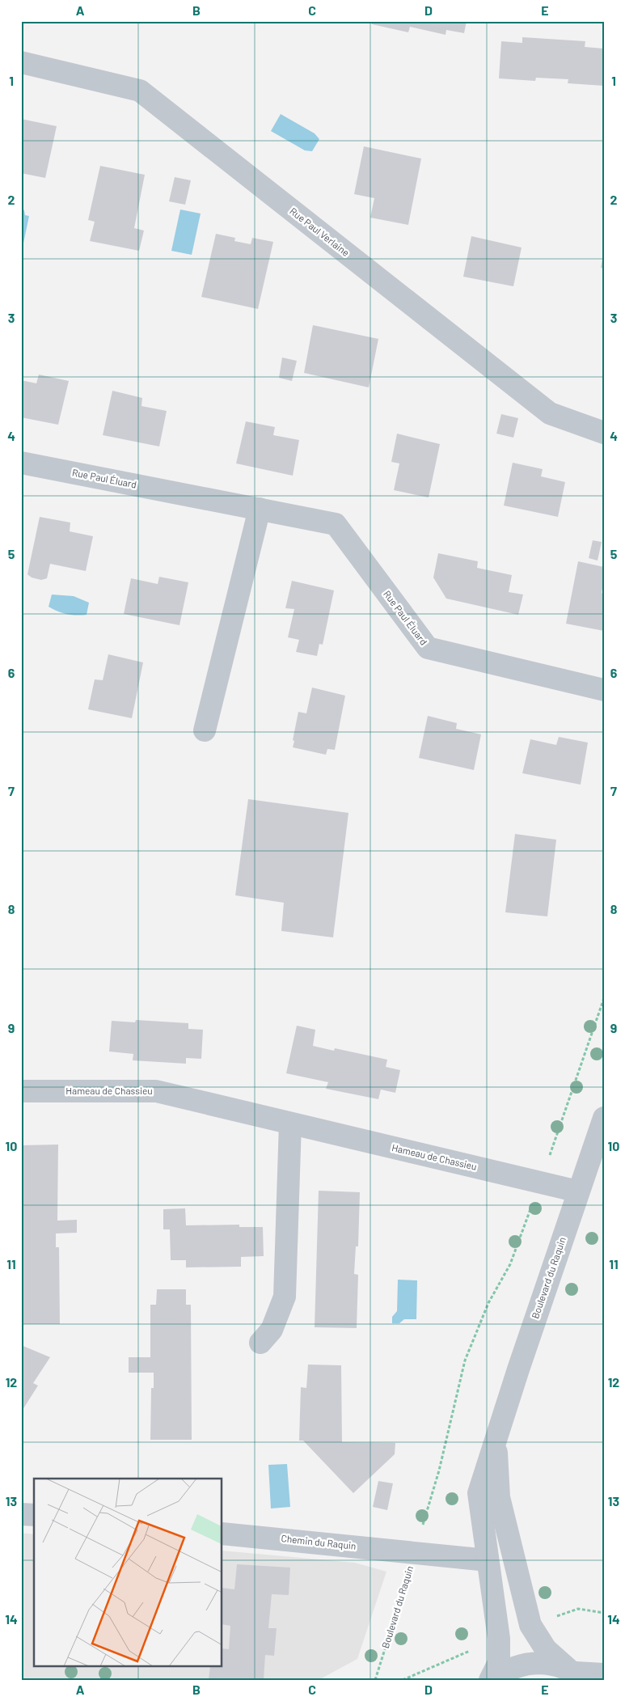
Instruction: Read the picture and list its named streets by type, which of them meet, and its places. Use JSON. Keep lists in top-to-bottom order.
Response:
{
  "streets": {
    "street": [
      "Rue Paul Verlaine",
      "Rue Paul Éluard",
      "Hameau de Chassieu",
      "Boulevard du Raquin",
      "Chemin du Raquin"
    ]
  },
  "crossings": [
    ["Hameau de Chassieu", "Boulevard du Raquin"],
    ["Boulevard du Raquin", "Chemin du Raquin"]
  ],
  "grid": {
    "columns": [
      "A",
      "B",
      "C",
      "D",
      "E"
    ],
    "rows": [
      "1",
      "2",
      "3",
      "4",
      "5",
      "6",
      "7",
      "8",
      "9",
      "10",
      "11",
      "12",
      "13",
      "14"
    ]
  }
}
